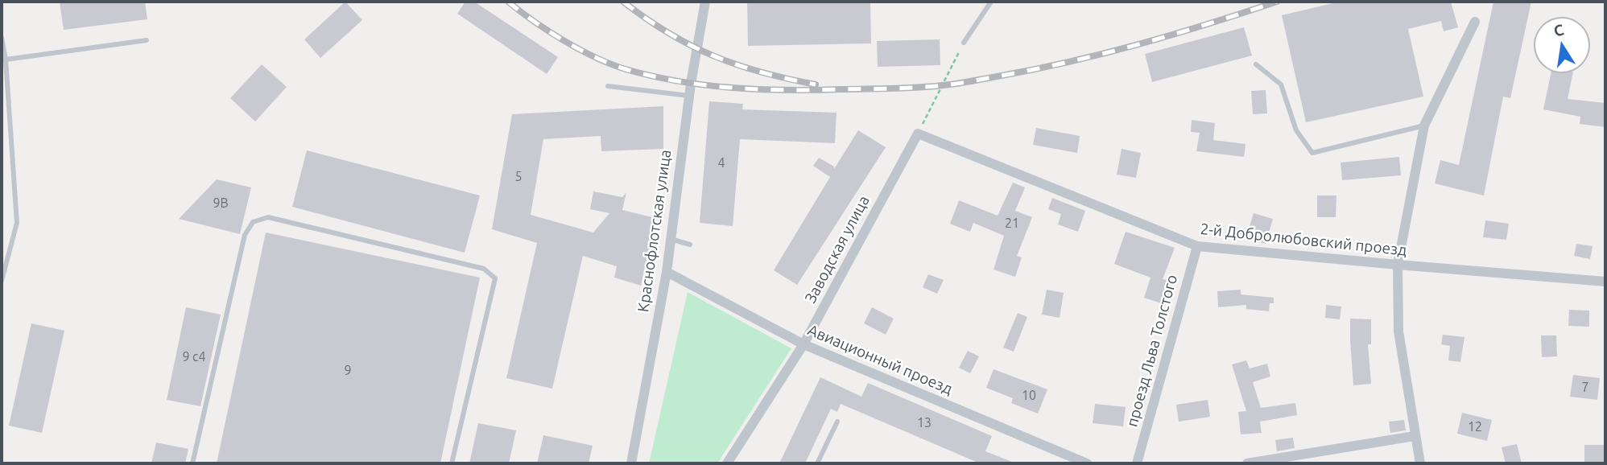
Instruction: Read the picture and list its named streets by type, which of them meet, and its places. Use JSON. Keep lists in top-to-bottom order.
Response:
{
  "streets": {
    "street": [
      "Краснофлотская улица",
      "2-й Добролюбовский проезд",
      "Заводская улица",
      "проезд Льва Толстого",
      "Авиационный проезд"
    ]
  },
  "crossings": [
    ["Краснофлотская улица", "Авиационный проезд"],
    ["2-й Добролюбовский проезд", "Заводская улица"],
    ["2-й Добролюбовский проезд", "проезд Льва Толстого"],
    ["Заводская улица", "Авиационный проезд"]
  ],
  "house_numbers": [
    "4",
    "5",
    "9В",
    "21",
    "9 с4",
    "9",
    "7",
    "10",
    "13",
    "12"
  ],
  "north": "top"
}
